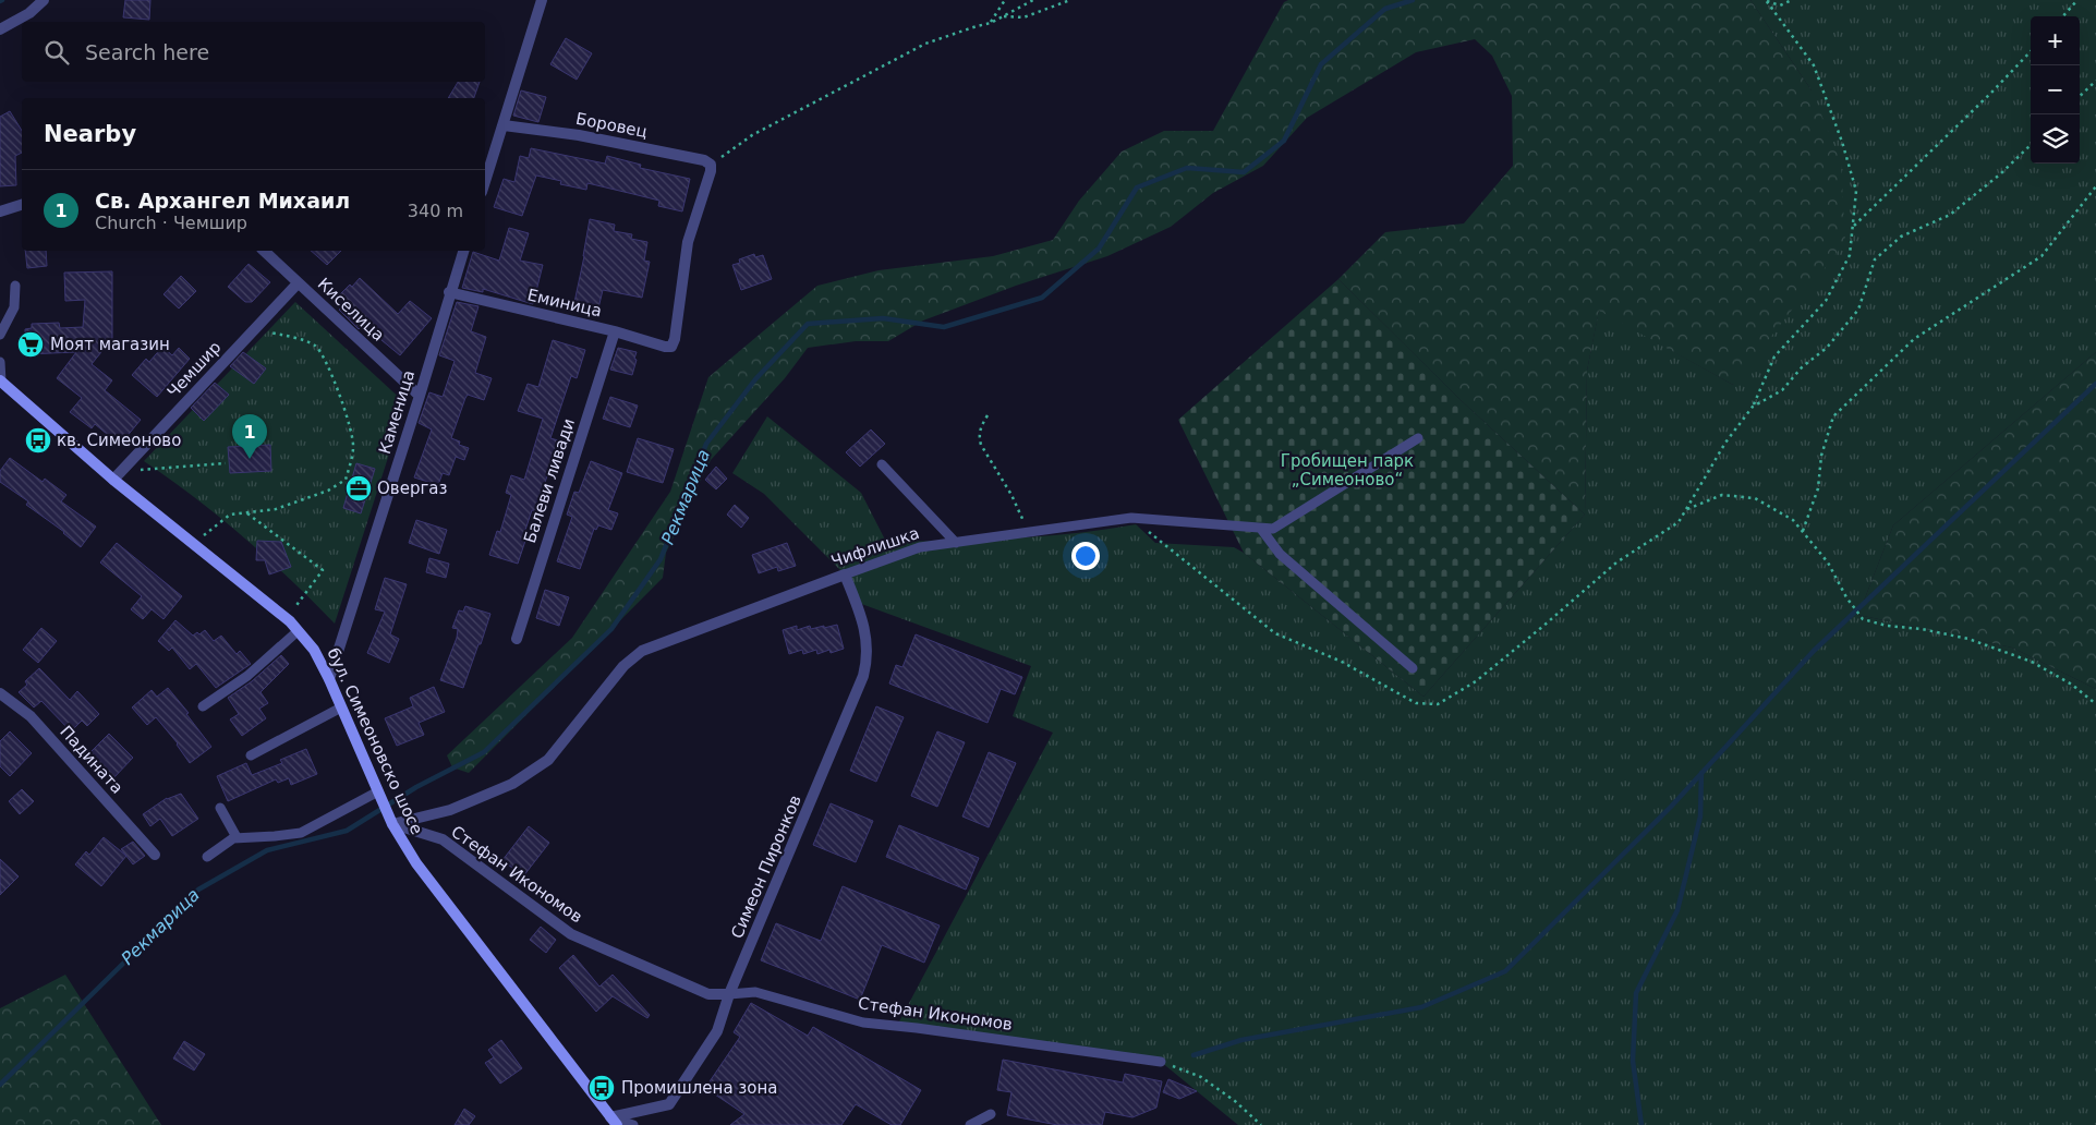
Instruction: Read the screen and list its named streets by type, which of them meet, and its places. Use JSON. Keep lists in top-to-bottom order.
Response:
{
  "streets": {
    "street": [
      "Боровец",
      "Еминица",
      "Киселица",
      "Чемшир",
      "Каменица",
      "Балеви ливади",
      "Чифлишка",
      "бул. Симеоновско шосе",
      "Падината",
      "Симеон Пиронков",
      "Стефан Икономов"
    ]
  },
  "crossings": [
    ["Боровец", "Еминица"],
    ["Еминица", "Каменица"],
    ["Еминица", "Балеви ливади"],
    ["Киселица", "Чемшир"],
    ["Киселица", "Каменица"],
    ["Чемшир", "бул. Симеоновско шосе"],
    ["Каменица", "бул. Симеоновско шосе"],
    ["Чифлишка", "бул. Симеоновско шосе"],
    ["Чифлишка", "Симеон Пиронков"],
    ["Чифлишка", "Стефан Икономов"],
    ["бул. Симеоновско шосе", "Симеон Пиронков"],
    ["бул. Симеоновско шосе", "Стефан Икономов"],
    ["Симеон Пиронков", "Стефан Икономов"]
  ],
  "water": ["Рекмарица"],
  "parks": ["Гробищен парк „Симеоново“"],
  "places": {
    "supermarket": ["Моят магазин"],
    "bus stop": ["кв. Симеоново", "Промишлена зона"],
    "office": ["Овергаз"]
  },
  "page": {
    "map_buttons": ["+", "−"],
    "search": "Search here",
    "heading": "Nearby",
    "list": [
      {
        "mark": "1",
        "name": "Св. Архангел Михаил",
        "note": "Church · Чемшир",
        "value": "340 m"
      }
    ],
    "pins": "1"
  }
}
